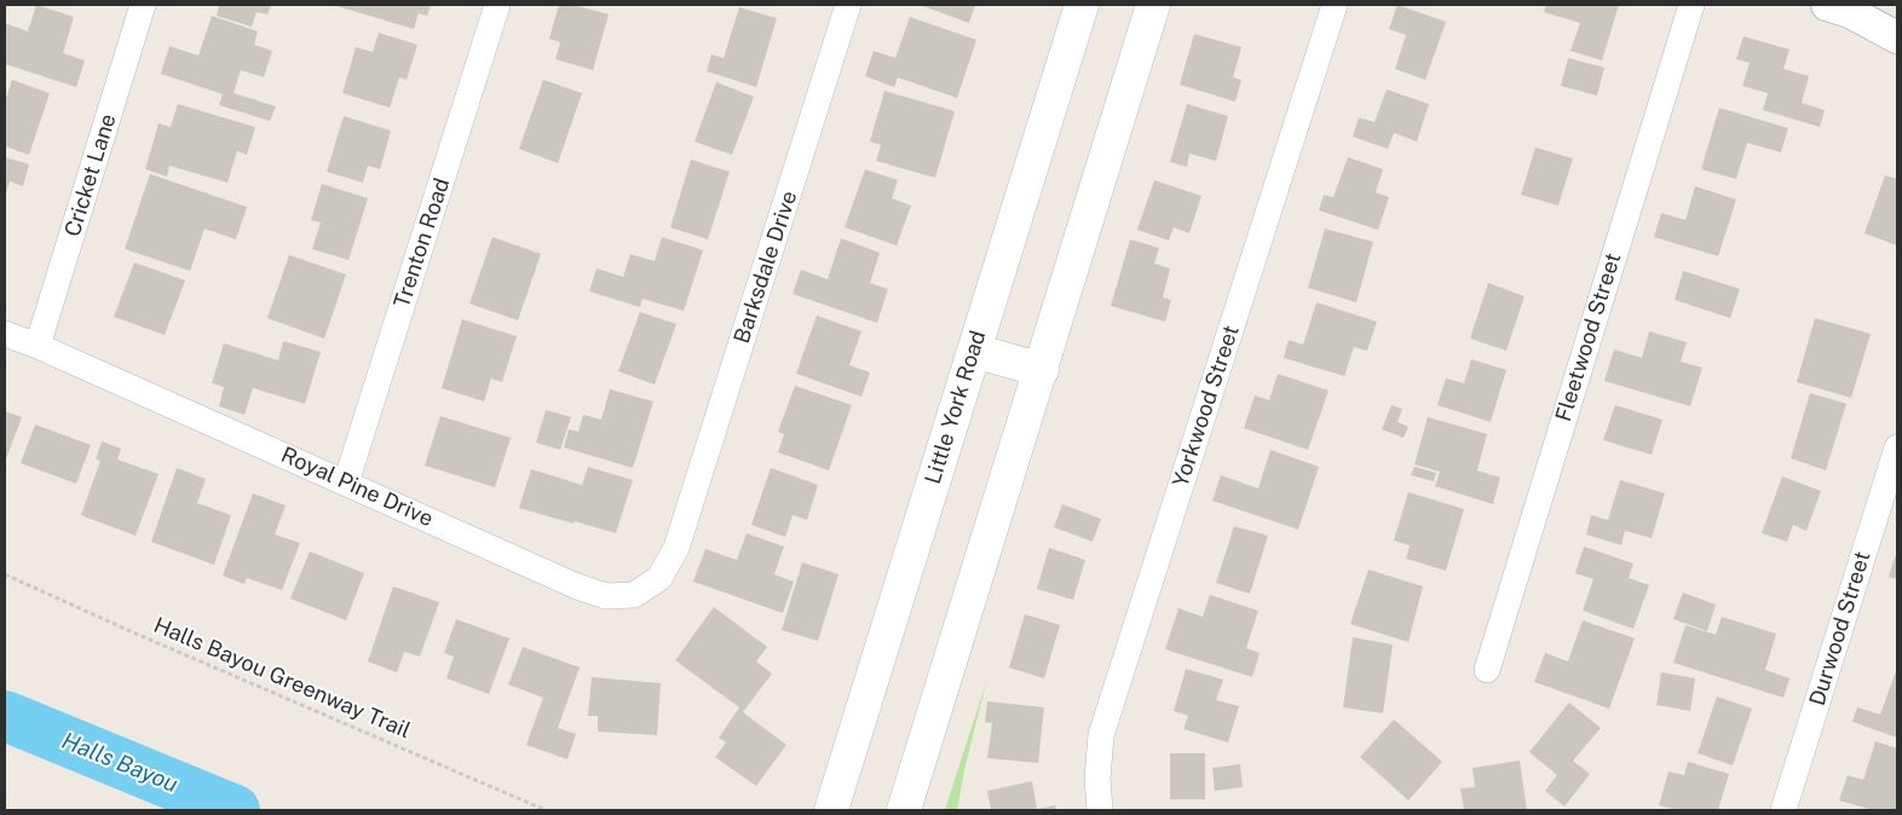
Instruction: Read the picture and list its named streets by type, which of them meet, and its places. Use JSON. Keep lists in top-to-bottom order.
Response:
{
  "streets": {
    "main road": ["Little York Road"],
    "street": [
      "Cricket Lane",
      "Trenton Road",
      "Barksdale Drive",
      "Fleetwood Street",
      "Yorkwood Street",
      "Royal Pine Drive",
      "Durwood Street"
    ],
    "path": ["Halls Bayou Greenway Trail"]
  },
  "crossings": [
    ["Cricket Lane", "Royal Pine Drive"],
    ["Trenton Road", "Royal Pine Drive"],
    ["Barksdale Drive", "Royal Pine Drive"]
  ],
  "water": ["Halls Bayou"]
}
